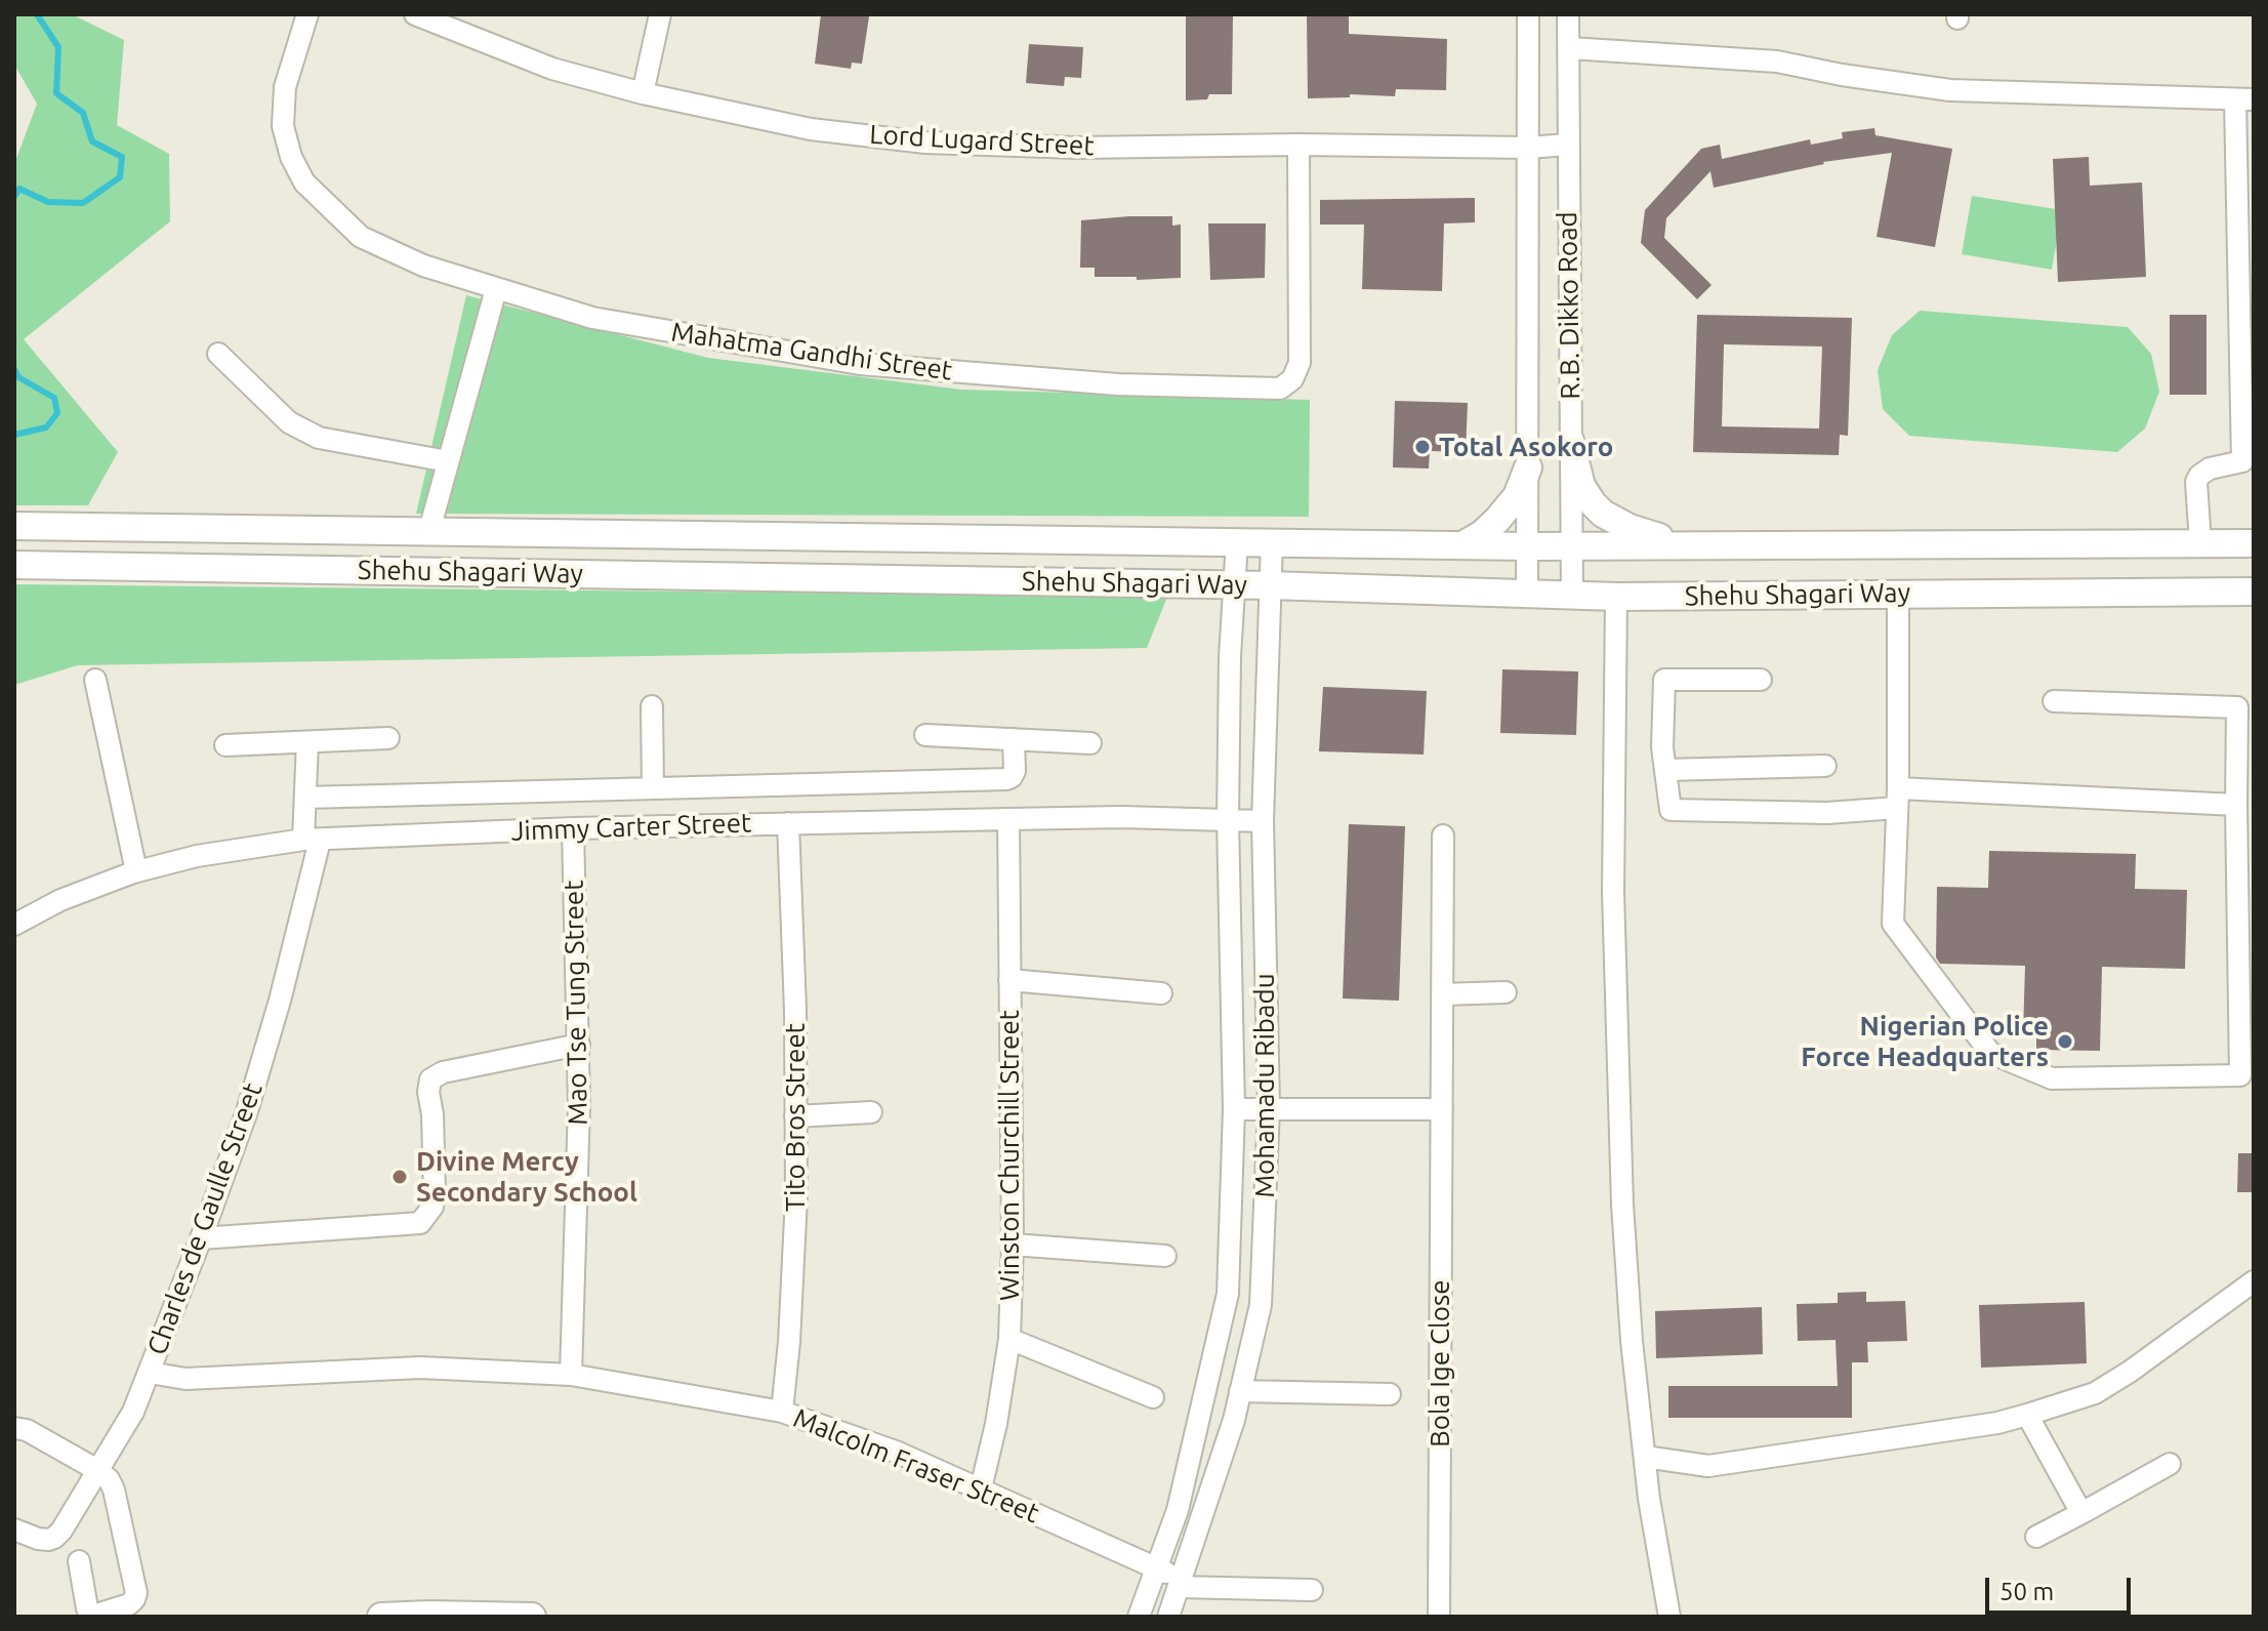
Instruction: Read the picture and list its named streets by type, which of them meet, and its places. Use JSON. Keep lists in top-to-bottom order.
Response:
{
  "streets": {
    "main road": ["Shehu Shagari Way"],
    "street": [
      "Lord Lugard Street",
      "R.B. Dikko Road",
      "Mahatma Gandhi Street",
      "Jimmy Carter Street",
      "Mao Tse Tung Street",
      "Mohamadu Ribadu",
      "Tito Bros Street",
      "Winston Churchill Street",
      "Charles de Gaulle Street",
      "Bola Ige Close",
      "Malcolm Fraser Street"
    ]
  },
  "crossings": [
    ["Lord Lugard Street", "R.B. Dikko Road"],
    ["Lord Lugard Street", "Mahatma Gandhi Street"],
    ["R.B. Dikko Road", "Shehu Shagari Way"],
    ["Shehu Shagari Way", "Mohamadu Ribadu"],
    ["Jimmy Carter Street", "Mao Tse Tung Street"],
    ["Jimmy Carter Street", "Mohamadu Ribadu"],
    ["Jimmy Carter Street", "Tito Bros Street"],
    ["Jimmy Carter Street", "Winston Churchill Street"],
    ["Jimmy Carter Street", "Charles de Gaulle Street"],
    ["Mao Tse Tung Street", "Malcolm Fraser Street"],
    ["Mohamadu Ribadu", "Malcolm Fraser Street"],
    ["Tito Bros Street", "Malcolm Fraser Street"],
    ["Winston Churchill Street", "Malcolm Fraser Street"],
    ["Charles de Gaulle Street", "Malcolm Fraser Street"]
  ],
  "places": ["Total Asokoro", "Nigerian Police Force Headquarters", "Divine Mercy Secondary School"],
  "scale_bar": "50 m"
}
